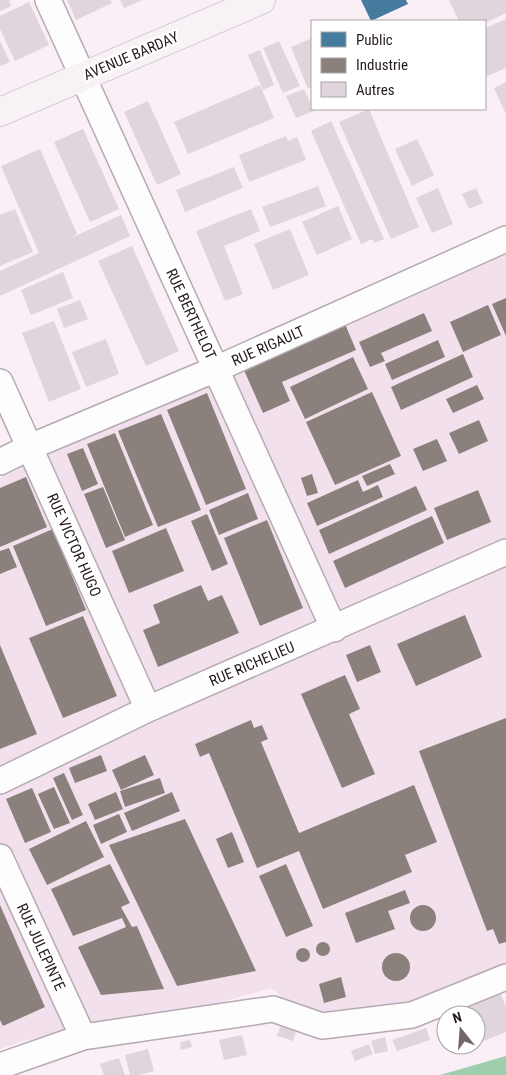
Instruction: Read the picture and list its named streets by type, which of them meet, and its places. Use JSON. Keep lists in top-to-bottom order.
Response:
{
  "streets": {
    "main road": ["AVENUE BARDAY"],
    "street": [
      "RUE BERTHELOT",
      "RUE RIGAULT",
      "RUE VICTOR HUGO",
      "RUE RICHELIEU",
      "RUE JULEPINTE"
    ]
  },
  "crossings": [
    ["AVENUE BARDAY", "RUE BERTHELOT"],
    ["RUE BERTHELOT", "RUE RIGAULT"],
    ["RUE BERTHELOT", "RUE RICHELIEU"],
    ["RUE RIGAULT", "RUE VICTOR HUGO"],
    ["RUE VICTOR HUGO", "RUE RICHELIEU"]
  ],
  "legend": ["Public", "Industrie", "Autres"],
  "north": "top"
}
